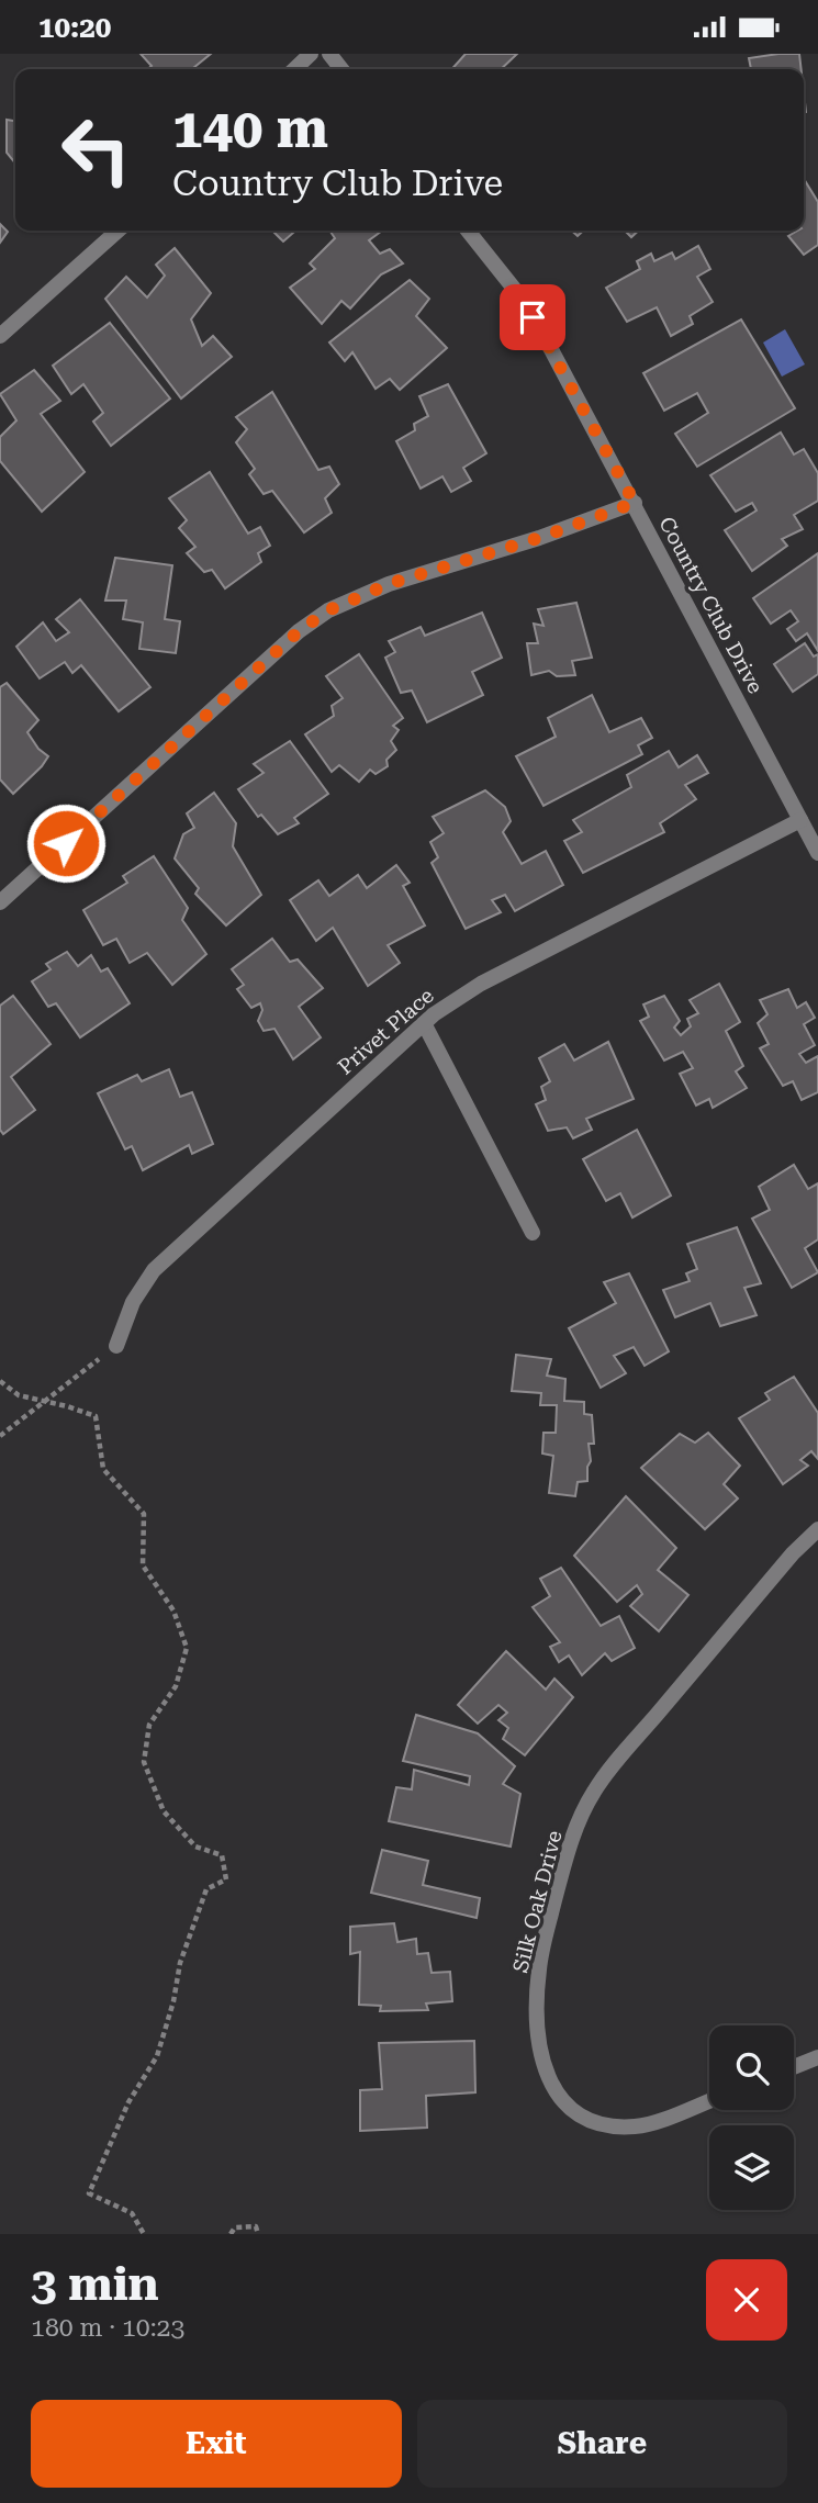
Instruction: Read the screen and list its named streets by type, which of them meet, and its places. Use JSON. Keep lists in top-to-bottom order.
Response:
{
  "streets": {
    "street": ["Country Club Drive", "Privet Place", "Silk Oak Drive"]
  },
  "crossings": [
    ["Country Club Drive", "Privet Place"]
  ],
  "page": {
    "status": "10:20",
    "turn": ["140 m", "Country Club Drive"],
    "heading": ["3 min", "180 m · 10:23"],
    "buttons": ["Exit", "Share"]
  }
}
